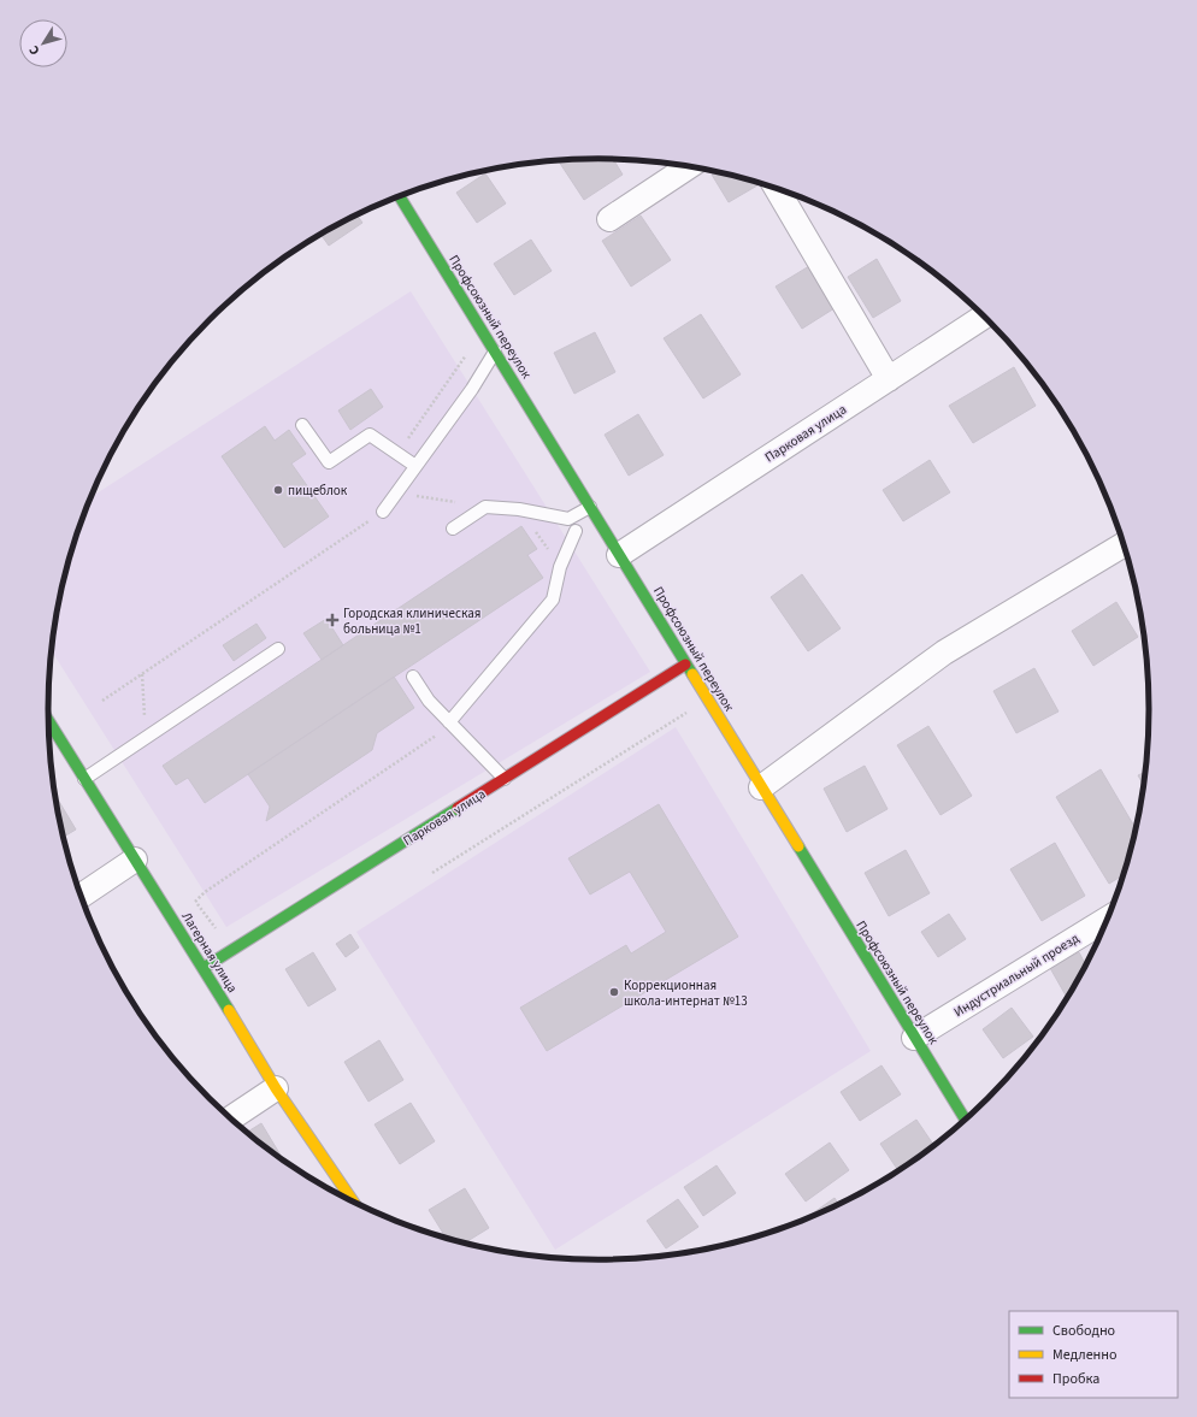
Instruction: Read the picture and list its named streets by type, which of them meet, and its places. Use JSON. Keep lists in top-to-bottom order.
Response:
{
  "streets": {
    "street": [
      "Профсоюзный переулок",
      "Парковая улица",
      "Лагерная улица",
      "Индустриальный проезд"
    ]
  },
  "crossings": [
    ["Профсоюзный переулок", "Парковая улица"],
    ["Профсоюзный переулок", "Индустриальный проезд"],
    ["Парковая улица", "Лагерная улица"]
  ],
  "places": {
    "other": ["пищеблок", "Коррекционная школа-интернат №13"],
    "health": ["Городская клиническая больница №1"]
  },
  "legend": ["Свободно", "Медленно", "Пробка"],
  "north": "bottom left"
}
